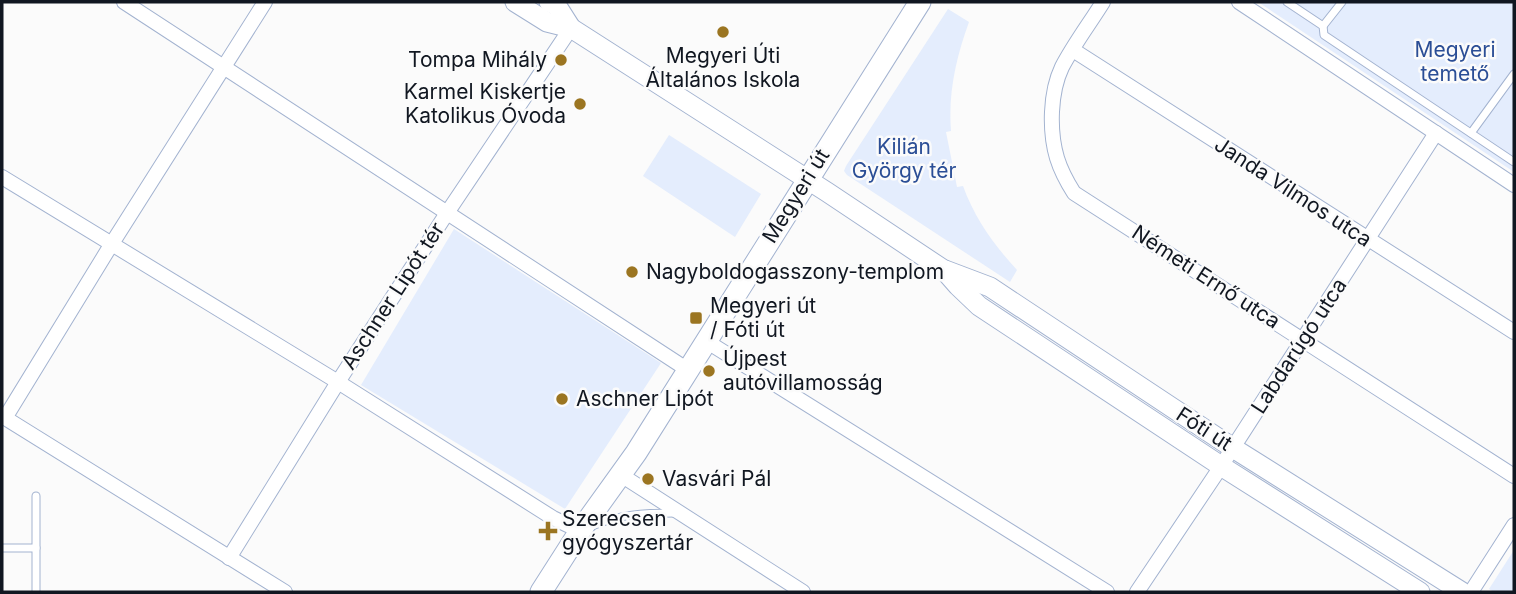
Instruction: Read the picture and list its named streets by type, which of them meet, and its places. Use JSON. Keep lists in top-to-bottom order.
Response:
{
  "streets": {
    "main road": ["Megyeri út"],
    "street": [
      "Janda Vilmos utca",
      "Németi Ernő utca",
      "Aschner Lipót tér",
      "Labdarúgó utca",
      "Fóti út"
    ]
  },
  "crossings": [
    ["Janda Vilmos utca", "Németi Ernő utca"],
    ["Janda Vilmos utca", "Labdarúgó utca"],
    ["Megyeri út", "Aschner Lipót tér"],
    ["Megyeri út", "Fóti út"],
    ["Németi Ernő utca", "Labdarúgó utca"],
    ["Labdarúgó utca", "Fóti út"]
  ],
  "parks": ["Megyeri temető", "Kilián György tér"],
  "places": {
    "other": [
      "Megyeri Úti Általános Iskola",
      "Tompa Mihály",
      "Karmel Kiskertje Katolikus Óvoda",
      "Nagyboldogasszony-templom",
      "Újpest autóvillamosság",
      "Aschner Lipót",
      "Vasvári Pál"
    ],
    "transit": ["Megyeri út / Fóti út"],
    "health": ["Szerecsen gyógyszertár"]
  }
}
